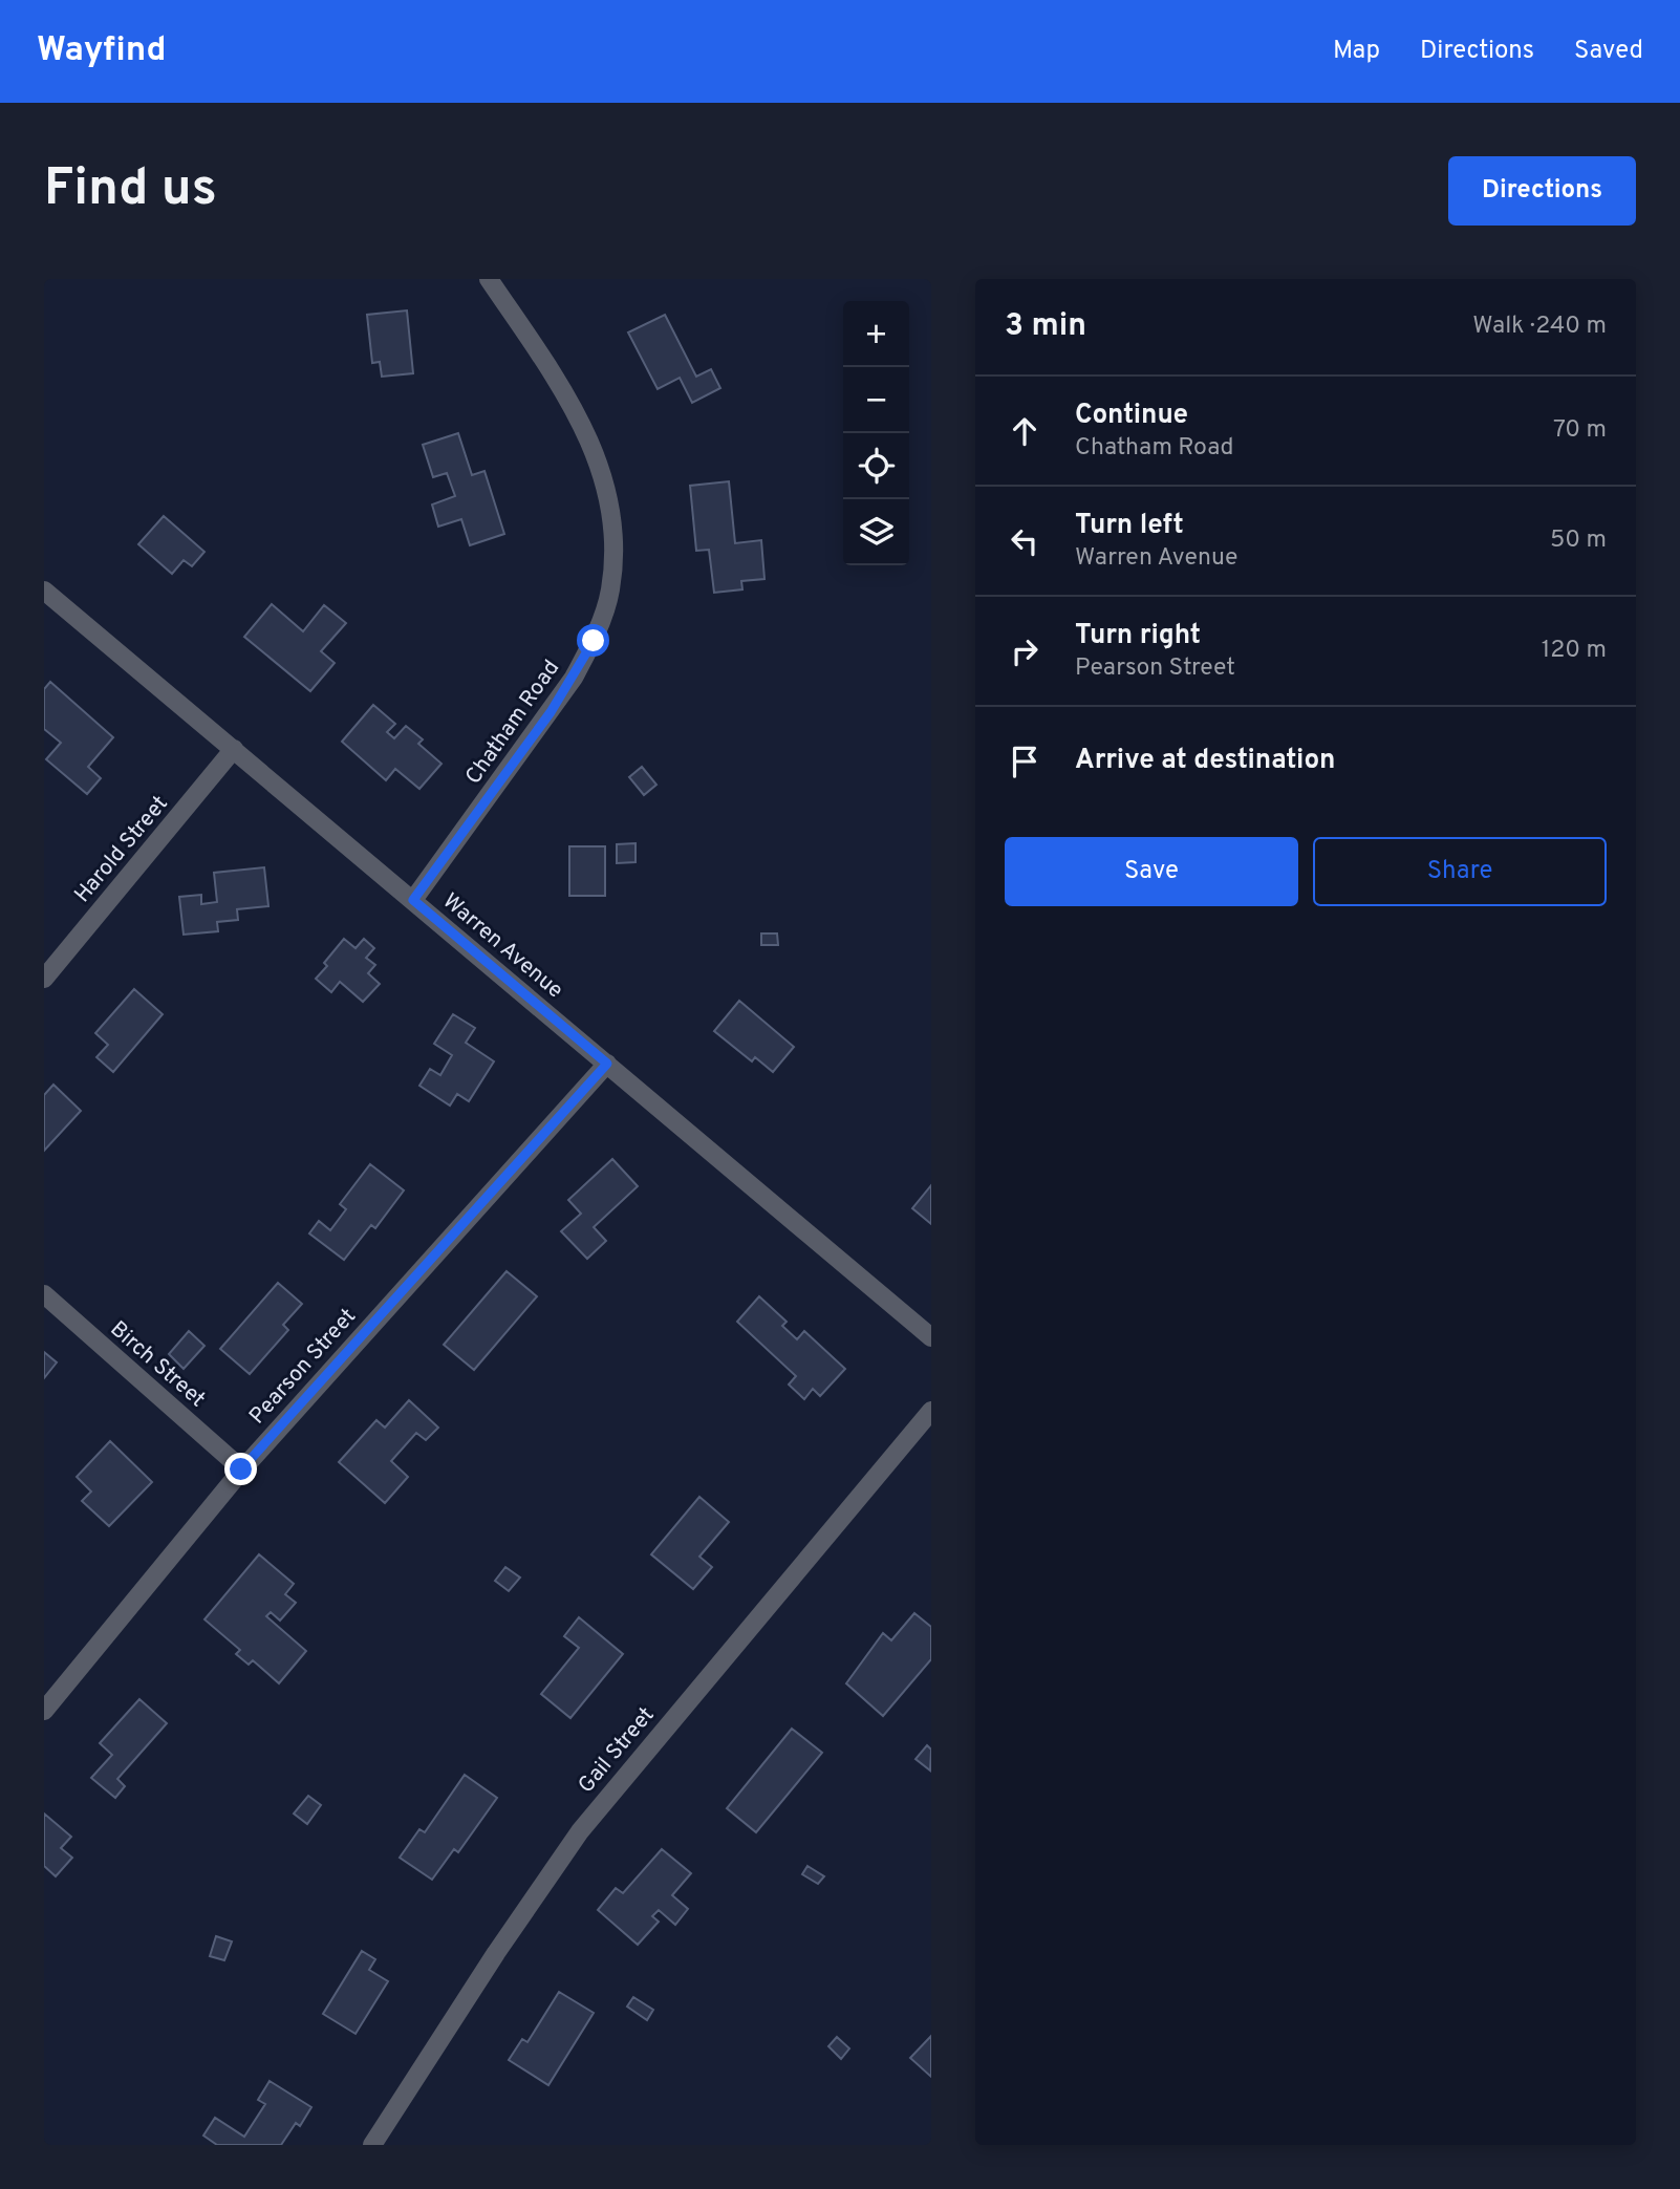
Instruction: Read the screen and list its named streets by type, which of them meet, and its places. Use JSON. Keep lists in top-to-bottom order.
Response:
{
  "streets": {
    "street": [
      "Chatham Road",
      "Harold Street",
      "Warren Avenue",
      "Birch Street",
      "Pearson Street",
      "Gail Street"
    ]
  },
  "crossings": [
    ["Chatham Road", "Warren Avenue"],
    ["Harold Street", "Warren Avenue"],
    ["Warren Avenue", "Pearson Street"],
    ["Birch Street", "Pearson Street"]
  ],
  "page": {
    "header": "Wayfind",
    "nav": ["Map", "Directions", "Saved"],
    "buttons": [
      "Directions",
      ["Save", "Share"]
    ],
    "title": "Find us",
    "heading": ["3 min", "Walk · 240 m"],
    "map_buttons": ["+", "−"],
    "list": [
      ["Continue", "Chatham Road", "70 m"],
      ["Turn left", "Warren Avenue", "50 m"],
      ["Turn right", "Pearson Street", "120 m"],
      "Arrive at destination"
    ]
  }
}
